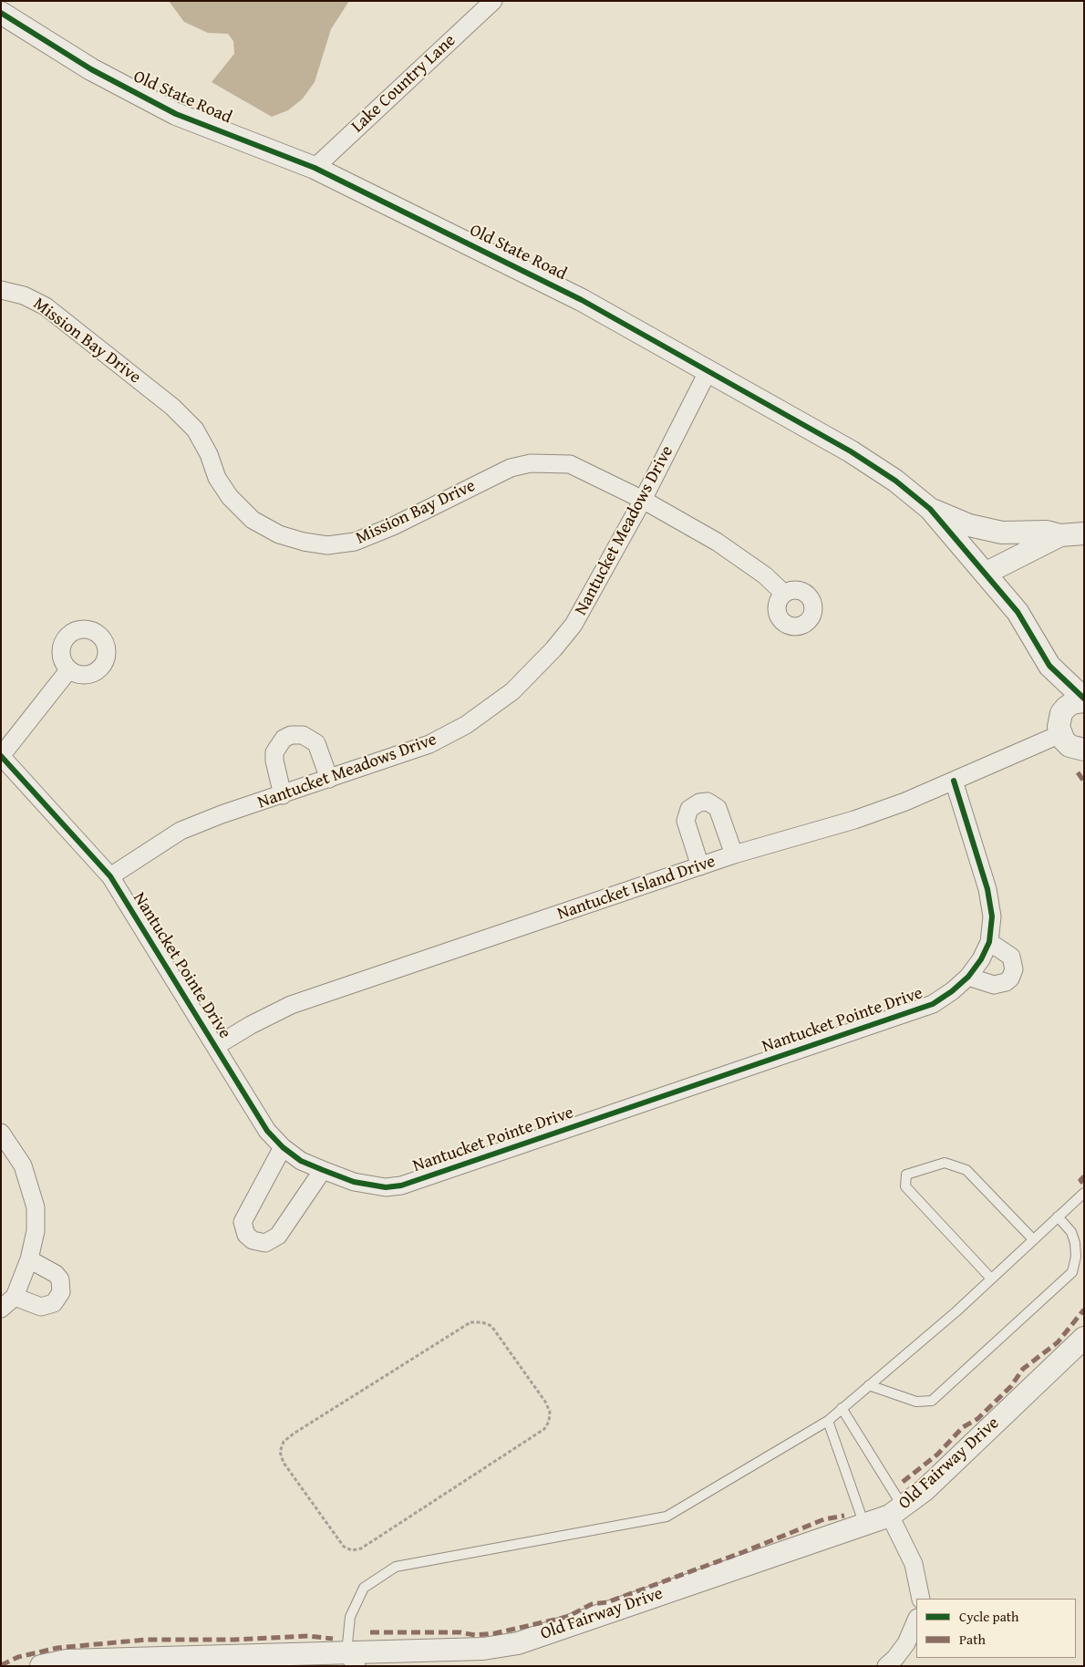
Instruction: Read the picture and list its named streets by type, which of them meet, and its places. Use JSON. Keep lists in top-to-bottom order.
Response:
{
  "streets": {
    "street": [
      "Lake Country Lane",
      "Old State Road",
      "Mission Bay Drive",
      "Nantucket Meadows Drive",
      "Nantucket Island Drive",
      "Nantucket Pointe Drive",
      "Old Fairway Drive"
    ]
  },
  "crossings": [
    ["Lake Country Lane", "Old State Road"],
    ["Old State Road", "Nantucket Meadows Drive"],
    ["Mission Bay Drive", "Nantucket Meadows Drive"],
    ["Nantucket Meadows Drive", "Nantucket Pointe Drive"],
    ["Nantucket Island Drive", "Nantucket Pointe Drive"]
  ],
  "legend": ["Cycle path", "Path"]
}
